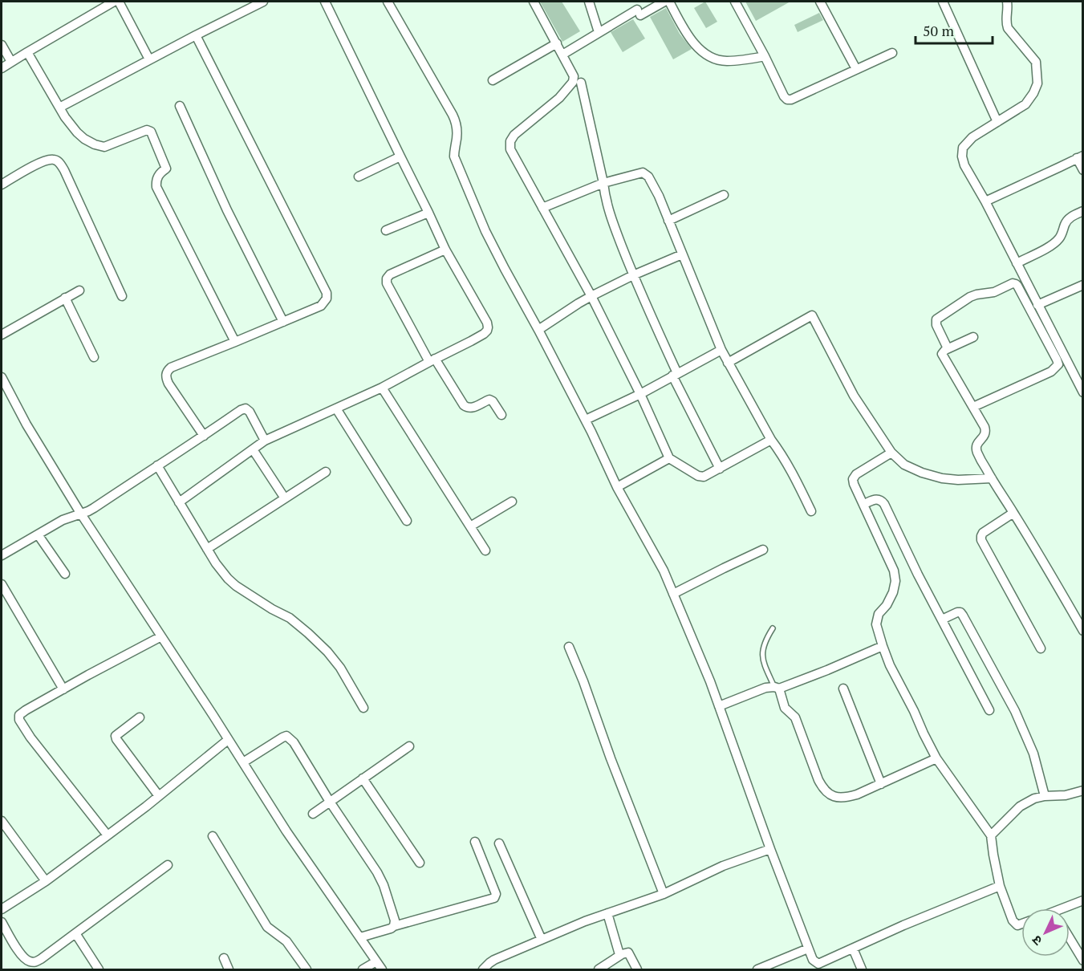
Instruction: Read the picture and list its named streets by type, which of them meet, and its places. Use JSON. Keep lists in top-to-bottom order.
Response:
{
  "scale_bar": "50 m",
  "north": "bottom left"
}
